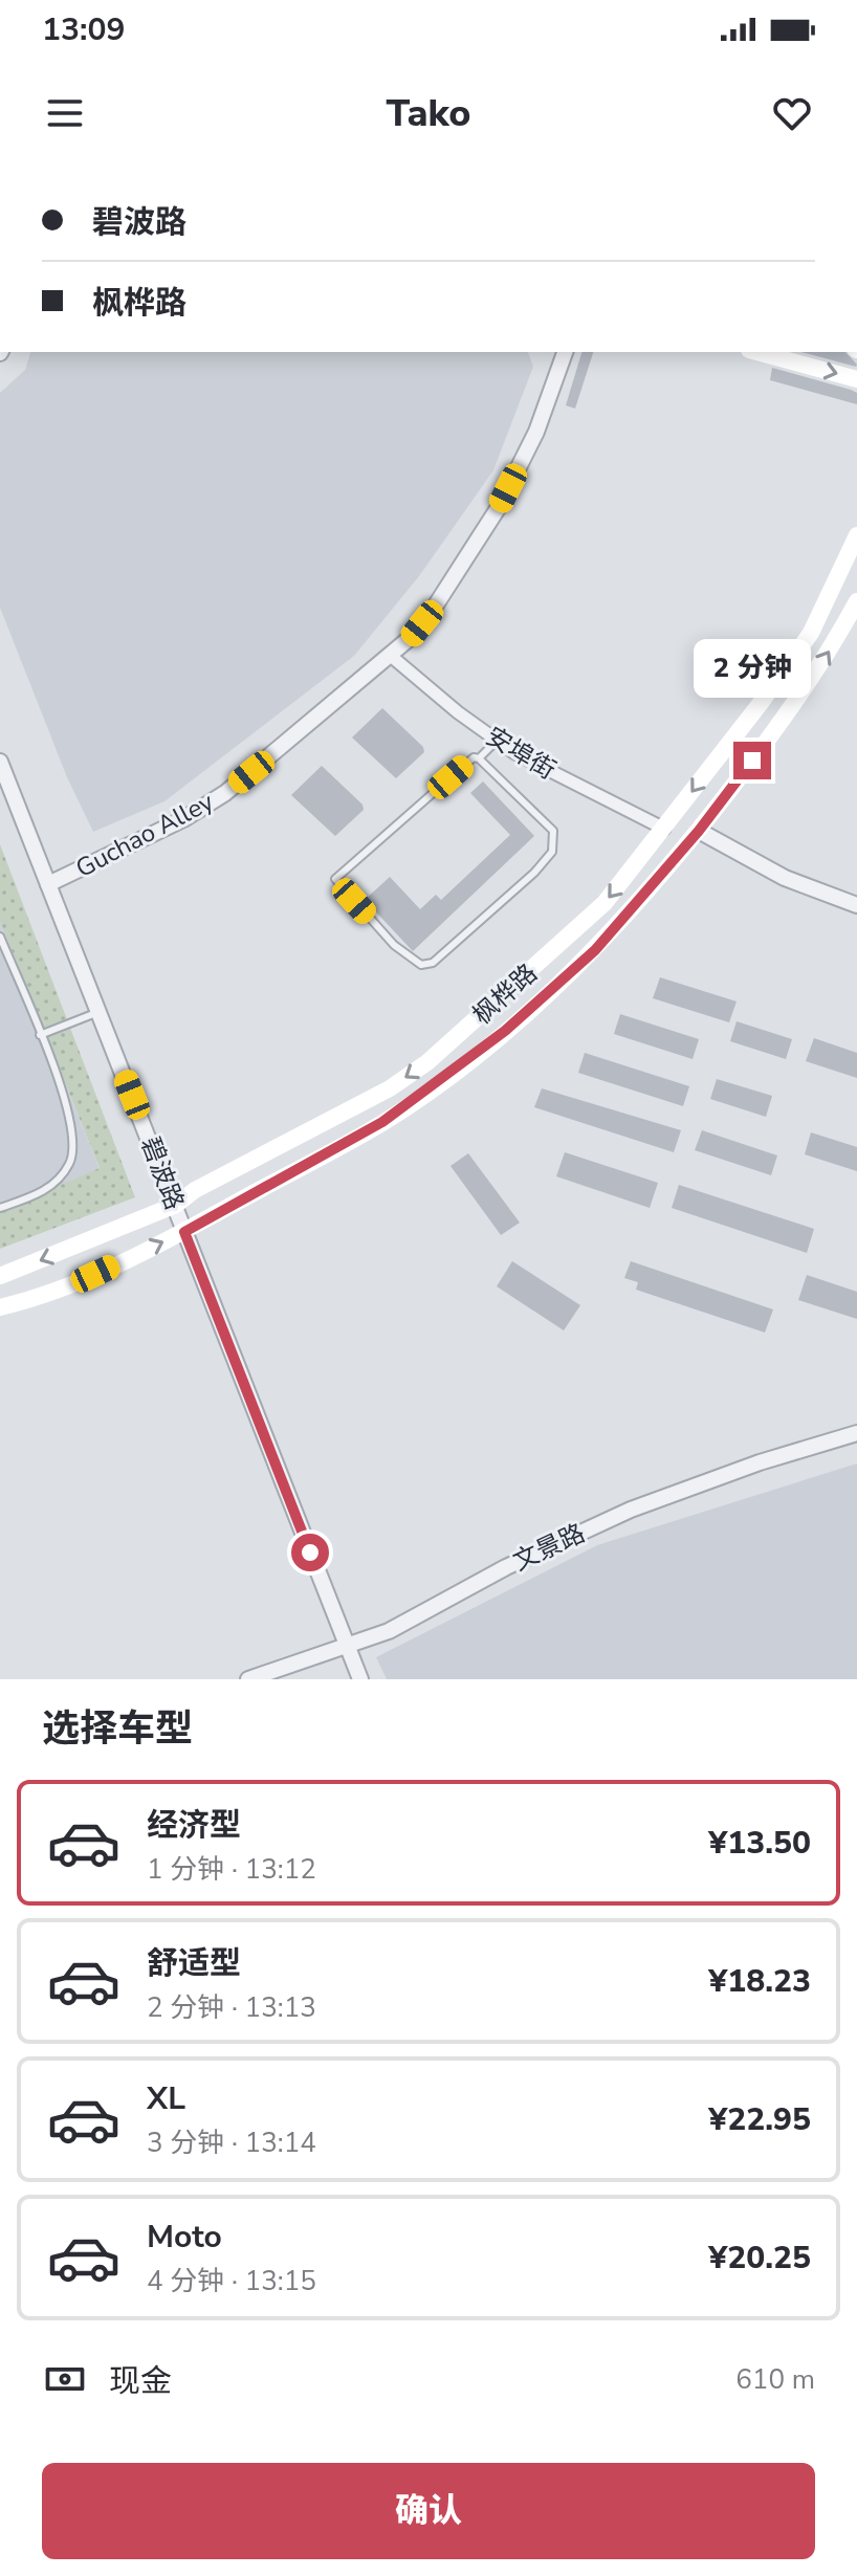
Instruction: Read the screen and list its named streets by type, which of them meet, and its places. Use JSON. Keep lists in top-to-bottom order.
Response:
{
  "streets": {
    "main road": ["枫桦路"],
    "street": [
      "安埠街",
      "Guchao Alley",
      "碧波路",
      "文景路"
    ]
  },
  "crossings": [
    ["安埠街", "Guchao Alley"],
    ["安埠街", "枫桦路"],
    ["Guchao Alley", "碧波路"],
    ["枫桦路", "碧波路"],
    ["碧波路", "文景路"]
  ],
  "page": {
    "status": "13:09",
    "header": "Tako",
    "banner": ["碧波路", "枫桦路"],
    "bubble": "2 分钟",
    "heading": "选择车型",
    "list": [
      {
        "name": "经济型",
        "note": "1 分钟 · 13:12",
        "value": "¥13.50"
      },
      {
        "name": "舒适型",
        "note": "2 分钟 · 13:13",
        "value": "¥18.23"
      },
      {
        "name": "XL",
        "note": "3 分钟 · 13:14",
        "value": "¥22.95"
      },
      {
        "name": "Moto",
        "note": "4 分钟 · 13:15",
        "value": "¥20.25"
      }
    ],
    "pay": ["现金", "610 m"],
    "buttons": "确认"
  }
}
